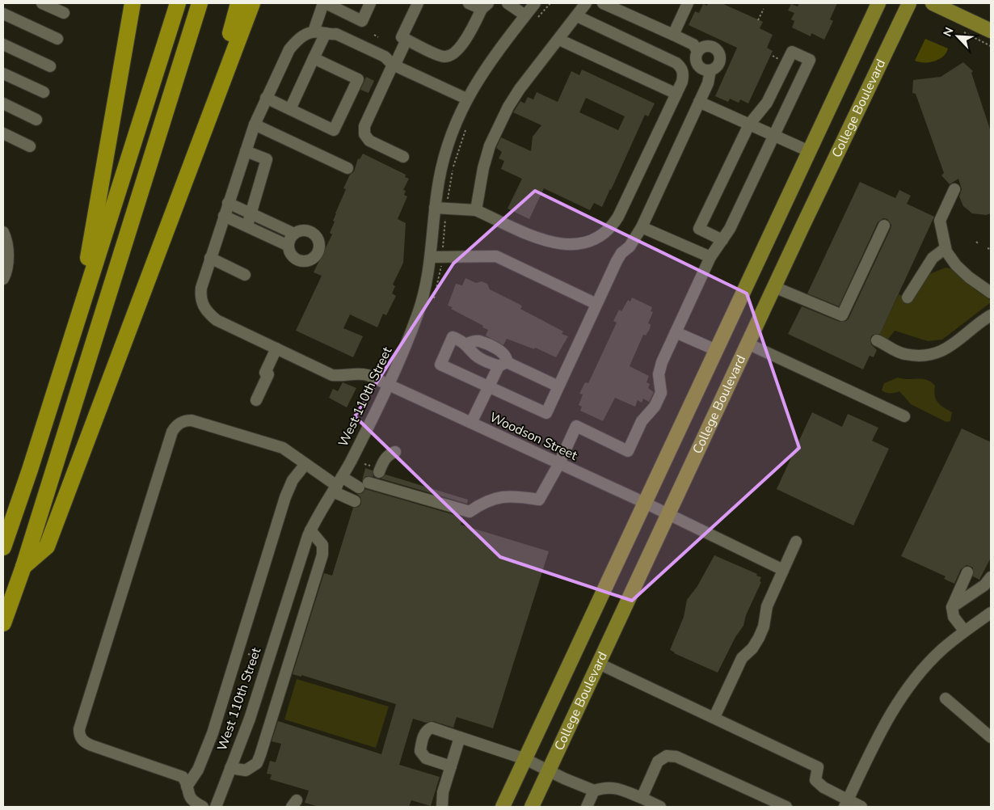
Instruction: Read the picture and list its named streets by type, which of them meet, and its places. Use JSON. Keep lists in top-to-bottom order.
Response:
{
  "streets": {
    "main road": ["College Boulevard"],
    "street": ["West 110th Street", "Woodson Street"]
  },
  "crossings": [
    ["College Boulevard", "Woodson Street"],
    ["West 110th Street", "Woodson Street"]
  ],
  "north": "top left"
}
